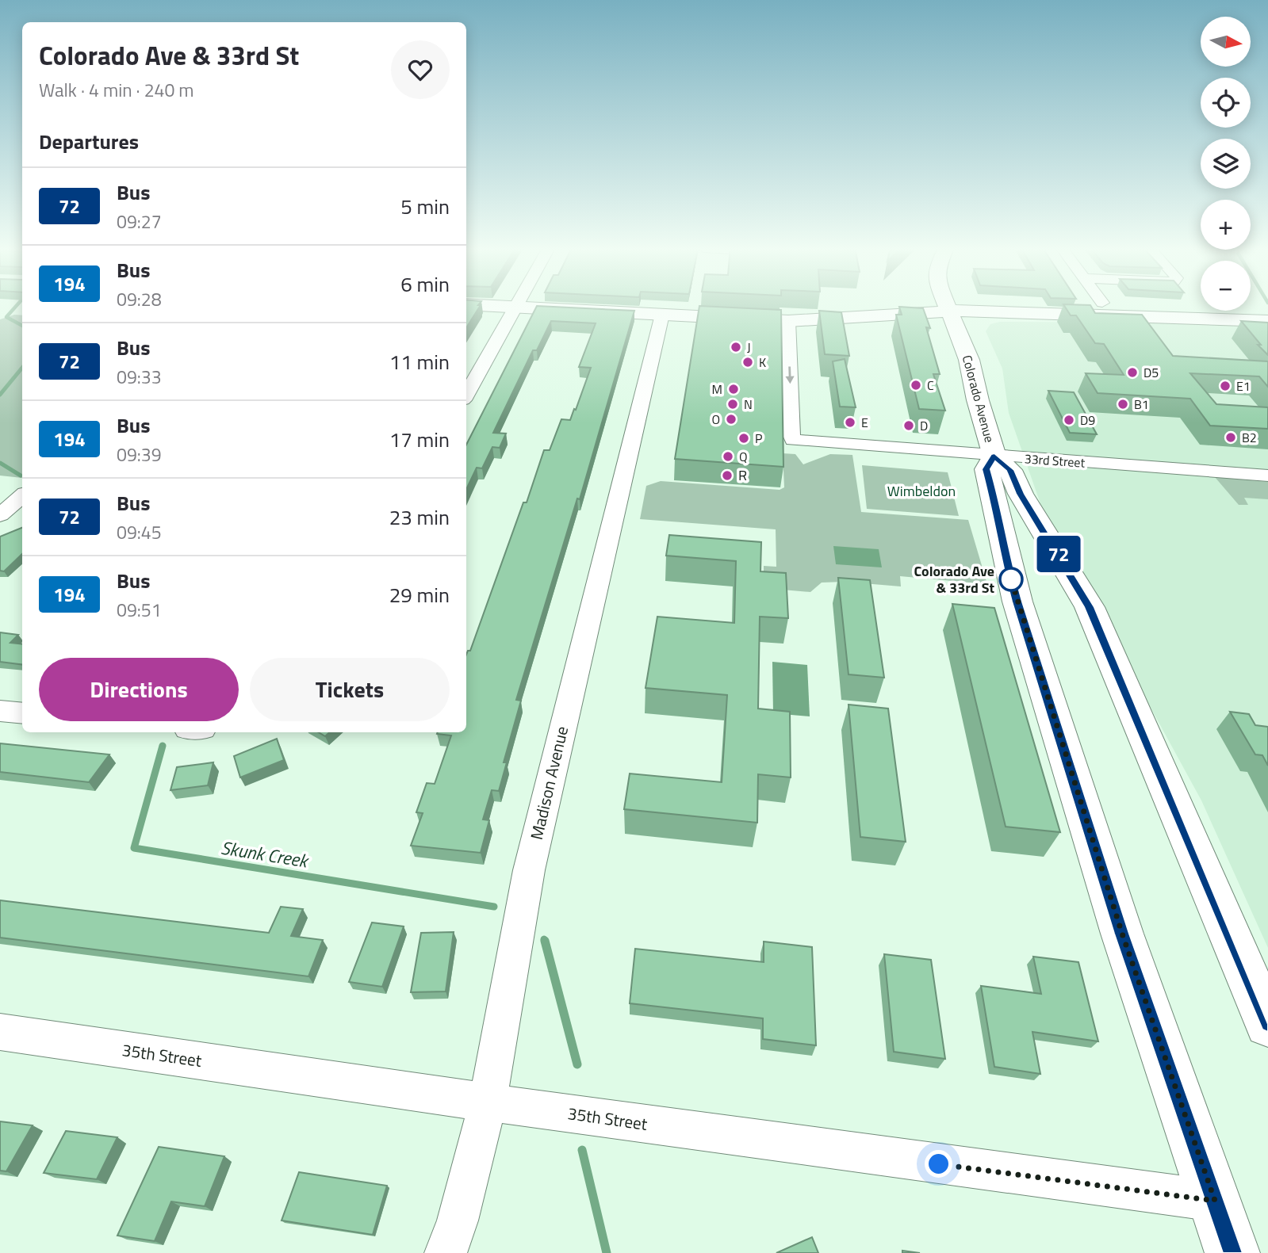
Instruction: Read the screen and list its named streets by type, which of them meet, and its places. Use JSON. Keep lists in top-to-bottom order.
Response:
{
  "streets": {
    "main road": ["Colorado Avenue"],
    "street": ["33rd Street", "Madison Avenue", "35th Street"]
  },
  "crossings": [
    ["Colorado Avenue", "33rd Street"],
    ["Colorado Avenue", "35th Street"],
    ["Madison Avenue", "35th Street"]
  ],
  "water": ["Skunk Creek"],
  "parks": ["Wimbeldon"],
  "places": [
    "J",
    "K",
    "D5",
    "C",
    "E1",
    "M",
    "N",
    "B1",
    "O",
    "D9",
    "E",
    "D",
    "B2",
    "P",
    "Q",
    "R",
    "Colorado Ave & 33rd St"
  ],
  "lines": ["bus line 72"],
  "north": "right",
  "page": {
    "on_map": "72",
    "map_buttons": ["+", "−"],
    "heading": [
      ["Colorado Ave & 33rd St", "Walk · 4 min · 240 m"],
      "Departures"
    ],
    "list": [
      {
        "mark": "72",
        "name": "Bus",
        "note": "09:27",
        "value": "5 min"
      },
      {
        "mark": "194",
        "name": "Bus",
        "note": "09:28",
        "value": "6 min"
      },
      {
        "mark": "72",
        "name": "Bus",
        "note": "09:33",
        "value": "11 min"
      },
      {
        "mark": "194",
        "name": "Bus",
        "note": "09:39",
        "value": "17 min"
      },
      {
        "mark": "72",
        "name": "Bus",
        "note": "09:45",
        "value": "23 min"
      },
      {
        "mark": "194",
        "name": "Bus",
        "note": "09:51",
        "value": "29 min"
      }
    ],
    "buttons": ["Directions", "Tickets"]
  }
}
